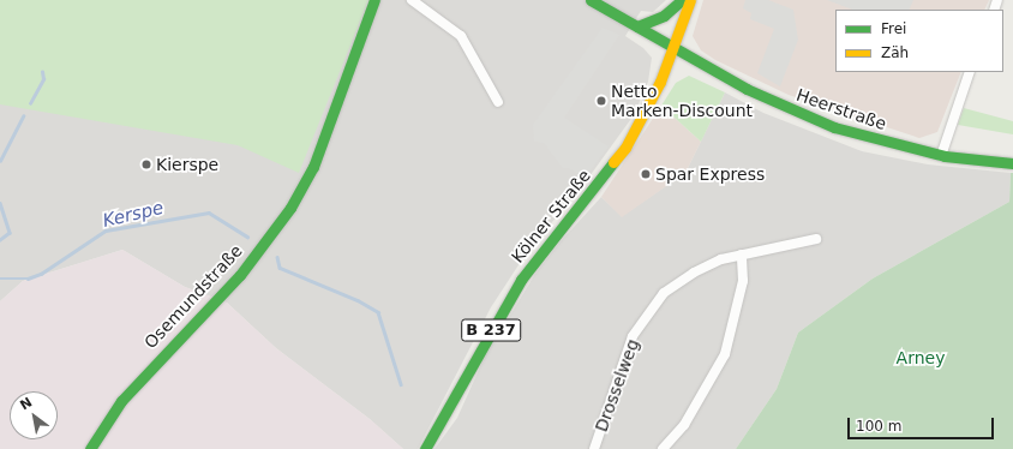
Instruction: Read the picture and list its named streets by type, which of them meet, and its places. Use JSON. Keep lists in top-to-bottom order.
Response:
{
  "streets": {
    "main road": [
      "Heerstraße",
      "Kölner Straße",
      "Osemundstraße",
      "B 237"
    ],
    "street": ["Drosselweg"]
  },
  "crossings": [
    ["Heerstraße", "Kölner Straße"]
  ],
  "water": ["Kerspe"],
  "parks": ["Arney"],
  "places": ["Netto Marken-Discount", "Kierspe", "Spar Express"],
  "legend": ["Frei", "Zäh"],
  "scale_bar": "100 m",
  "north": "top left"
}
